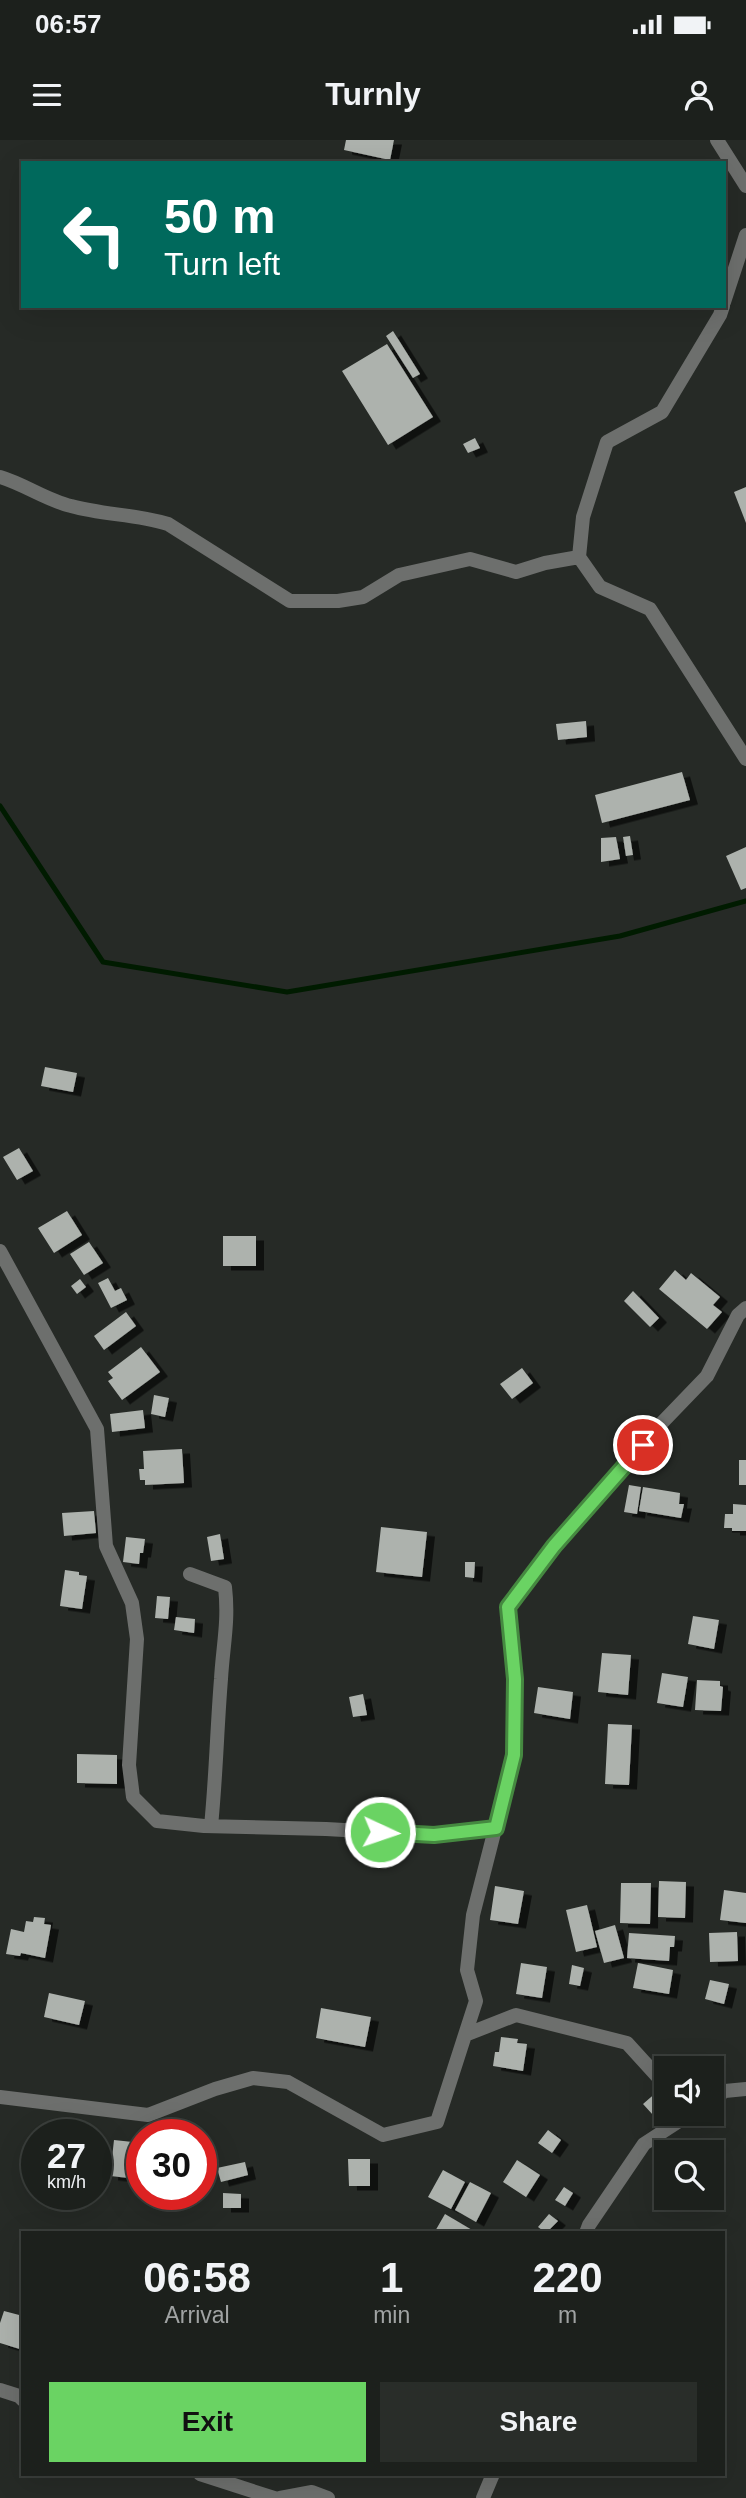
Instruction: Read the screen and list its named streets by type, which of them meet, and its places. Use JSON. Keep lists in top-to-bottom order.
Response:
{
  "page": {
    "status": "06:57",
    "header": "Turnly",
    "turn": ["50 m", "Turn left"],
    "speed": "27 km/h",
    "limit": "30",
    "eta": [
      "06:58",
      "Arrival",
      "1",
      "min",
      "220",
      "m"
    ],
    "buttons": ["Exit", "Share"]
  }
}
